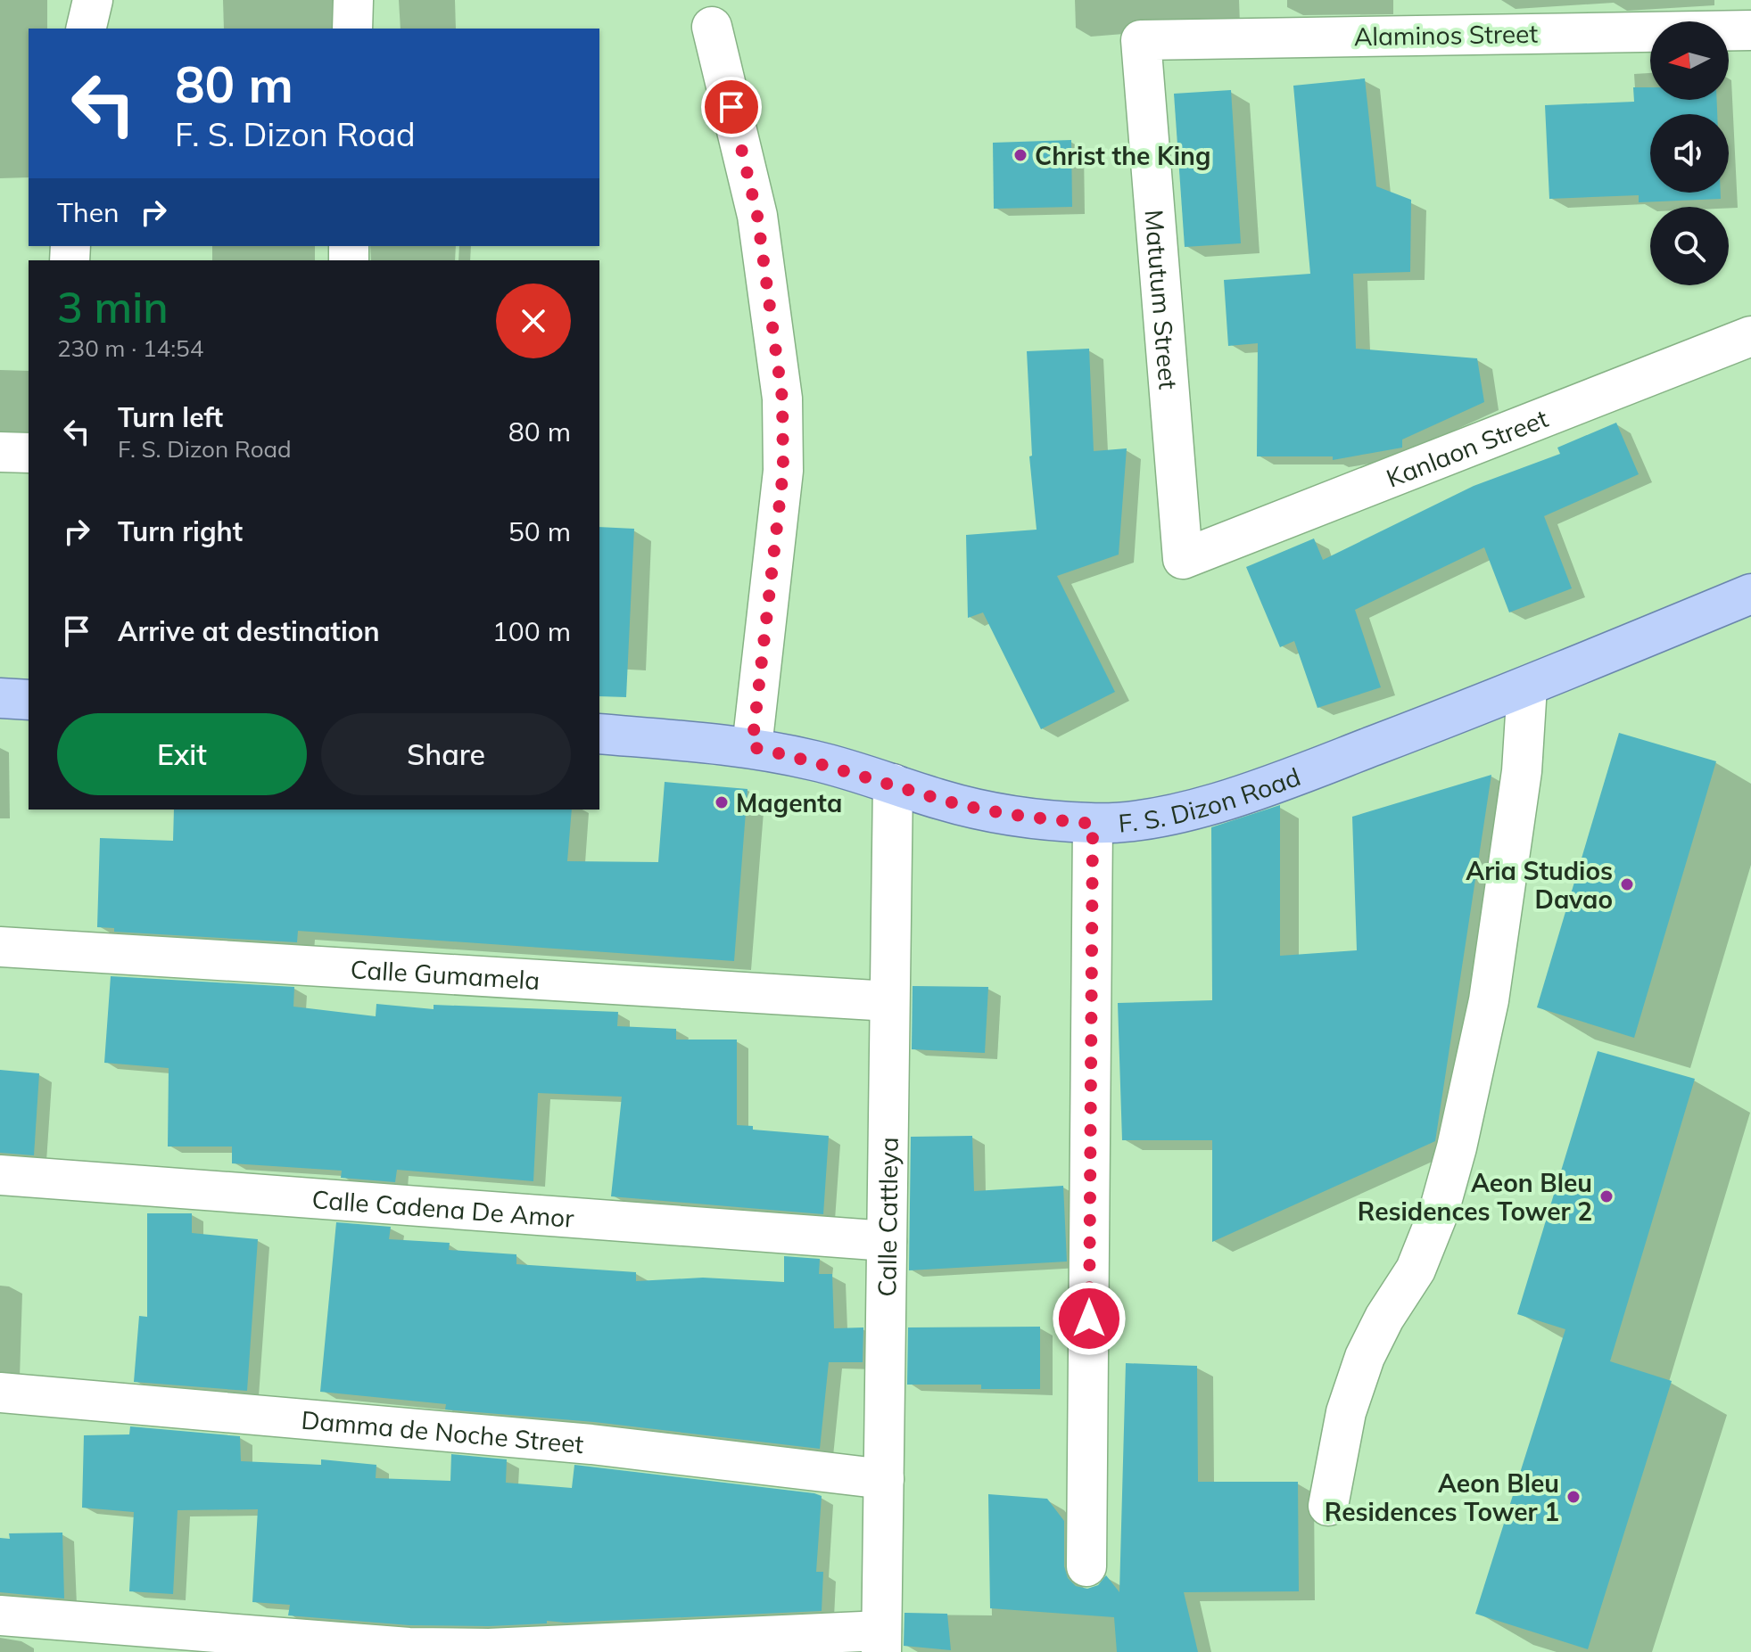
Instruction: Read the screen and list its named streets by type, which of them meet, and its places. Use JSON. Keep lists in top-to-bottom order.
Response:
{
  "streets": {
    "main road": ["F. S. Dizon Road"],
    "street": [
      "Alaminos Street",
      "Matutum Street",
      "Kanlaon Street",
      "Calle Gumamela",
      "Calle Cadena De Amor",
      "Calle Cattleya",
      "Damma de Noche Street"
    ]
  },
  "crossings": [
    ["Alaminos Street", "Matutum Street"],
    ["Matutum Street", "Kanlaon Street"],
    ["F. S. Dizon Road", "Calle Cattleya"],
    ["Calle Gumamela", "Calle Cattleya"],
    ["Calle Cadena De Amor", "Calle Cattleya"],
    ["Calle Cattleya", "Damma de Noche Street"]
  ],
  "places": [
    "Christ the King",
    "Magenta",
    "Aria Studios Davao",
    "Aeon Bleu Residences Tower 2",
    "Aeon Bleu Residences Tower 1"
  ],
  "north": "left",
  "page": {
    "turn": ["80 m", "F. S. Dizon Road"],
    "then": "Then",
    "heading": ["3 min", "230 m · 14:54"],
    "list": [
      {
        "name": "Turn left",
        "note": "F. S. Dizon Road",
        "value": "80 m"
      },
      {
        "name": "Turn right",
        "value": "50 m"
      },
      {
        "name": "Arrive at destination",
        "value": "100 m"
      }
    ],
    "buttons": ["Exit", "Share"]
  }
}
